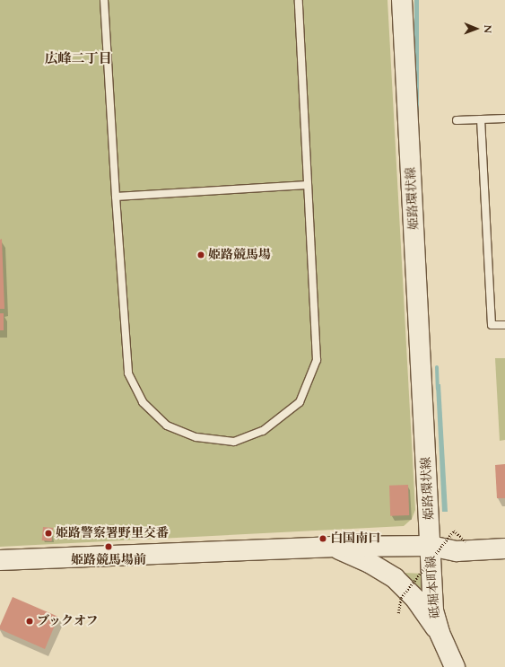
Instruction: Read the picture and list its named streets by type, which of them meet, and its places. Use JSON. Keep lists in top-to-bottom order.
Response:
{
  "streets": {
    "main road": ["姫路環状線", "砥堀本町線"]
  },
  "crossings": [
    ["姫路環状線", "砥堀本町線"]
  ],
  "districts": ["広峰二丁目"],
  "places": [
    "姫路競馬場",
    "姫路警察署野里交番",
    "白国南口",
    "姫路競馬場前",
    "ブックオフ"
  ],
  "north": "right"
}
